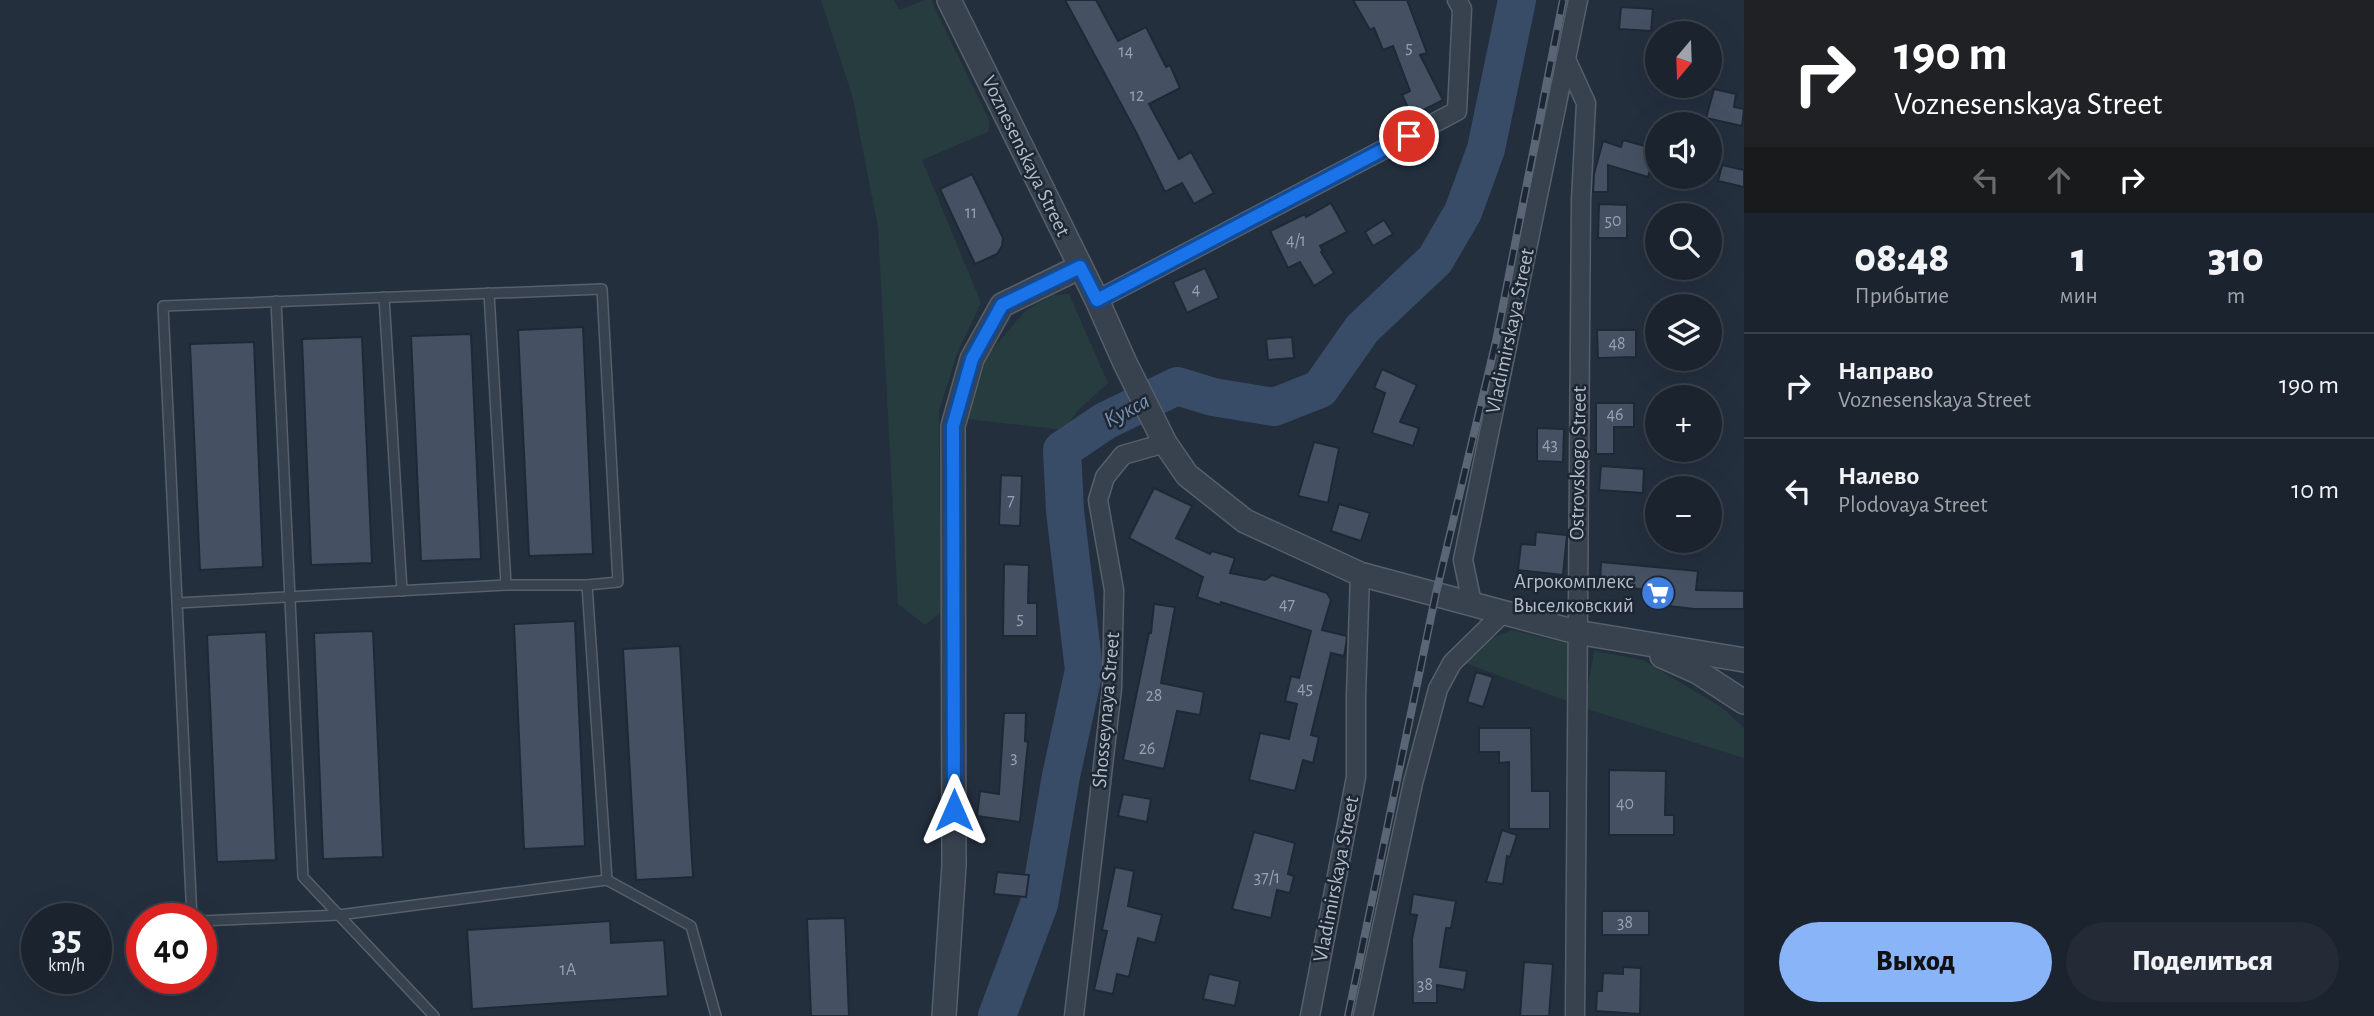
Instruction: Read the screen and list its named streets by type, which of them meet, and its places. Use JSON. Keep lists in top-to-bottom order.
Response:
{
  "streets": {
    "street": [
      "Voznesenskaya Street",
      "Vladimirskaya Street",
      "Ostrovskogo Street",
      "Shosseynaya Street"
    ]
  },
  "crossings": [
    ["Voznesenskaya Street", "Vladimirskaya Street"],
    ["Voznesenskaya Street", "Ostrovskogo Street"],
    ["Voznesenskaya Street", "Shosseynaya Street"],
    ["Vladimirskaya Street", "Ostrovskogo Street"]
  ],
  "water": ["Кукса"],
  "places": {
    "supermarket": ["Агрокомплекс Выселковский"]
  },
  "house_numbers": [
    "5",
    "14",
    "12",
    "11",
    "50",
    "4/1",
    "4",
    "48",
    "46",
    "43",
    "7",
    "47",
    "5",
    "45",
    "28",
    "26",
    "3",
    "40",
    "37/1",
    "38",
    "1А",
    "38"
  ],
  "north": "bottom",
  "page": {
    "turn": ["190 m", "Voznesenskaya Street"],
    "map_buttons": ["+", "−"],
    "eta": [
      "08:48",
      "Прибытие",
      "1",
      "мин",
      "310",
      "m"
    ],
    "list": [
      {
        "name": "Направо",
        "note": "Voznesenskaya Street",
        "value": "190 m"
      },
      {
        "name": "Налево",
        "note": "Plodovaya Street",
        "value": "10 m"
      }
    ],
    "speed": "35 km/h",
    "limit": "40",
    "buttons": ["Выход", "Поделиться"]
  }
}
